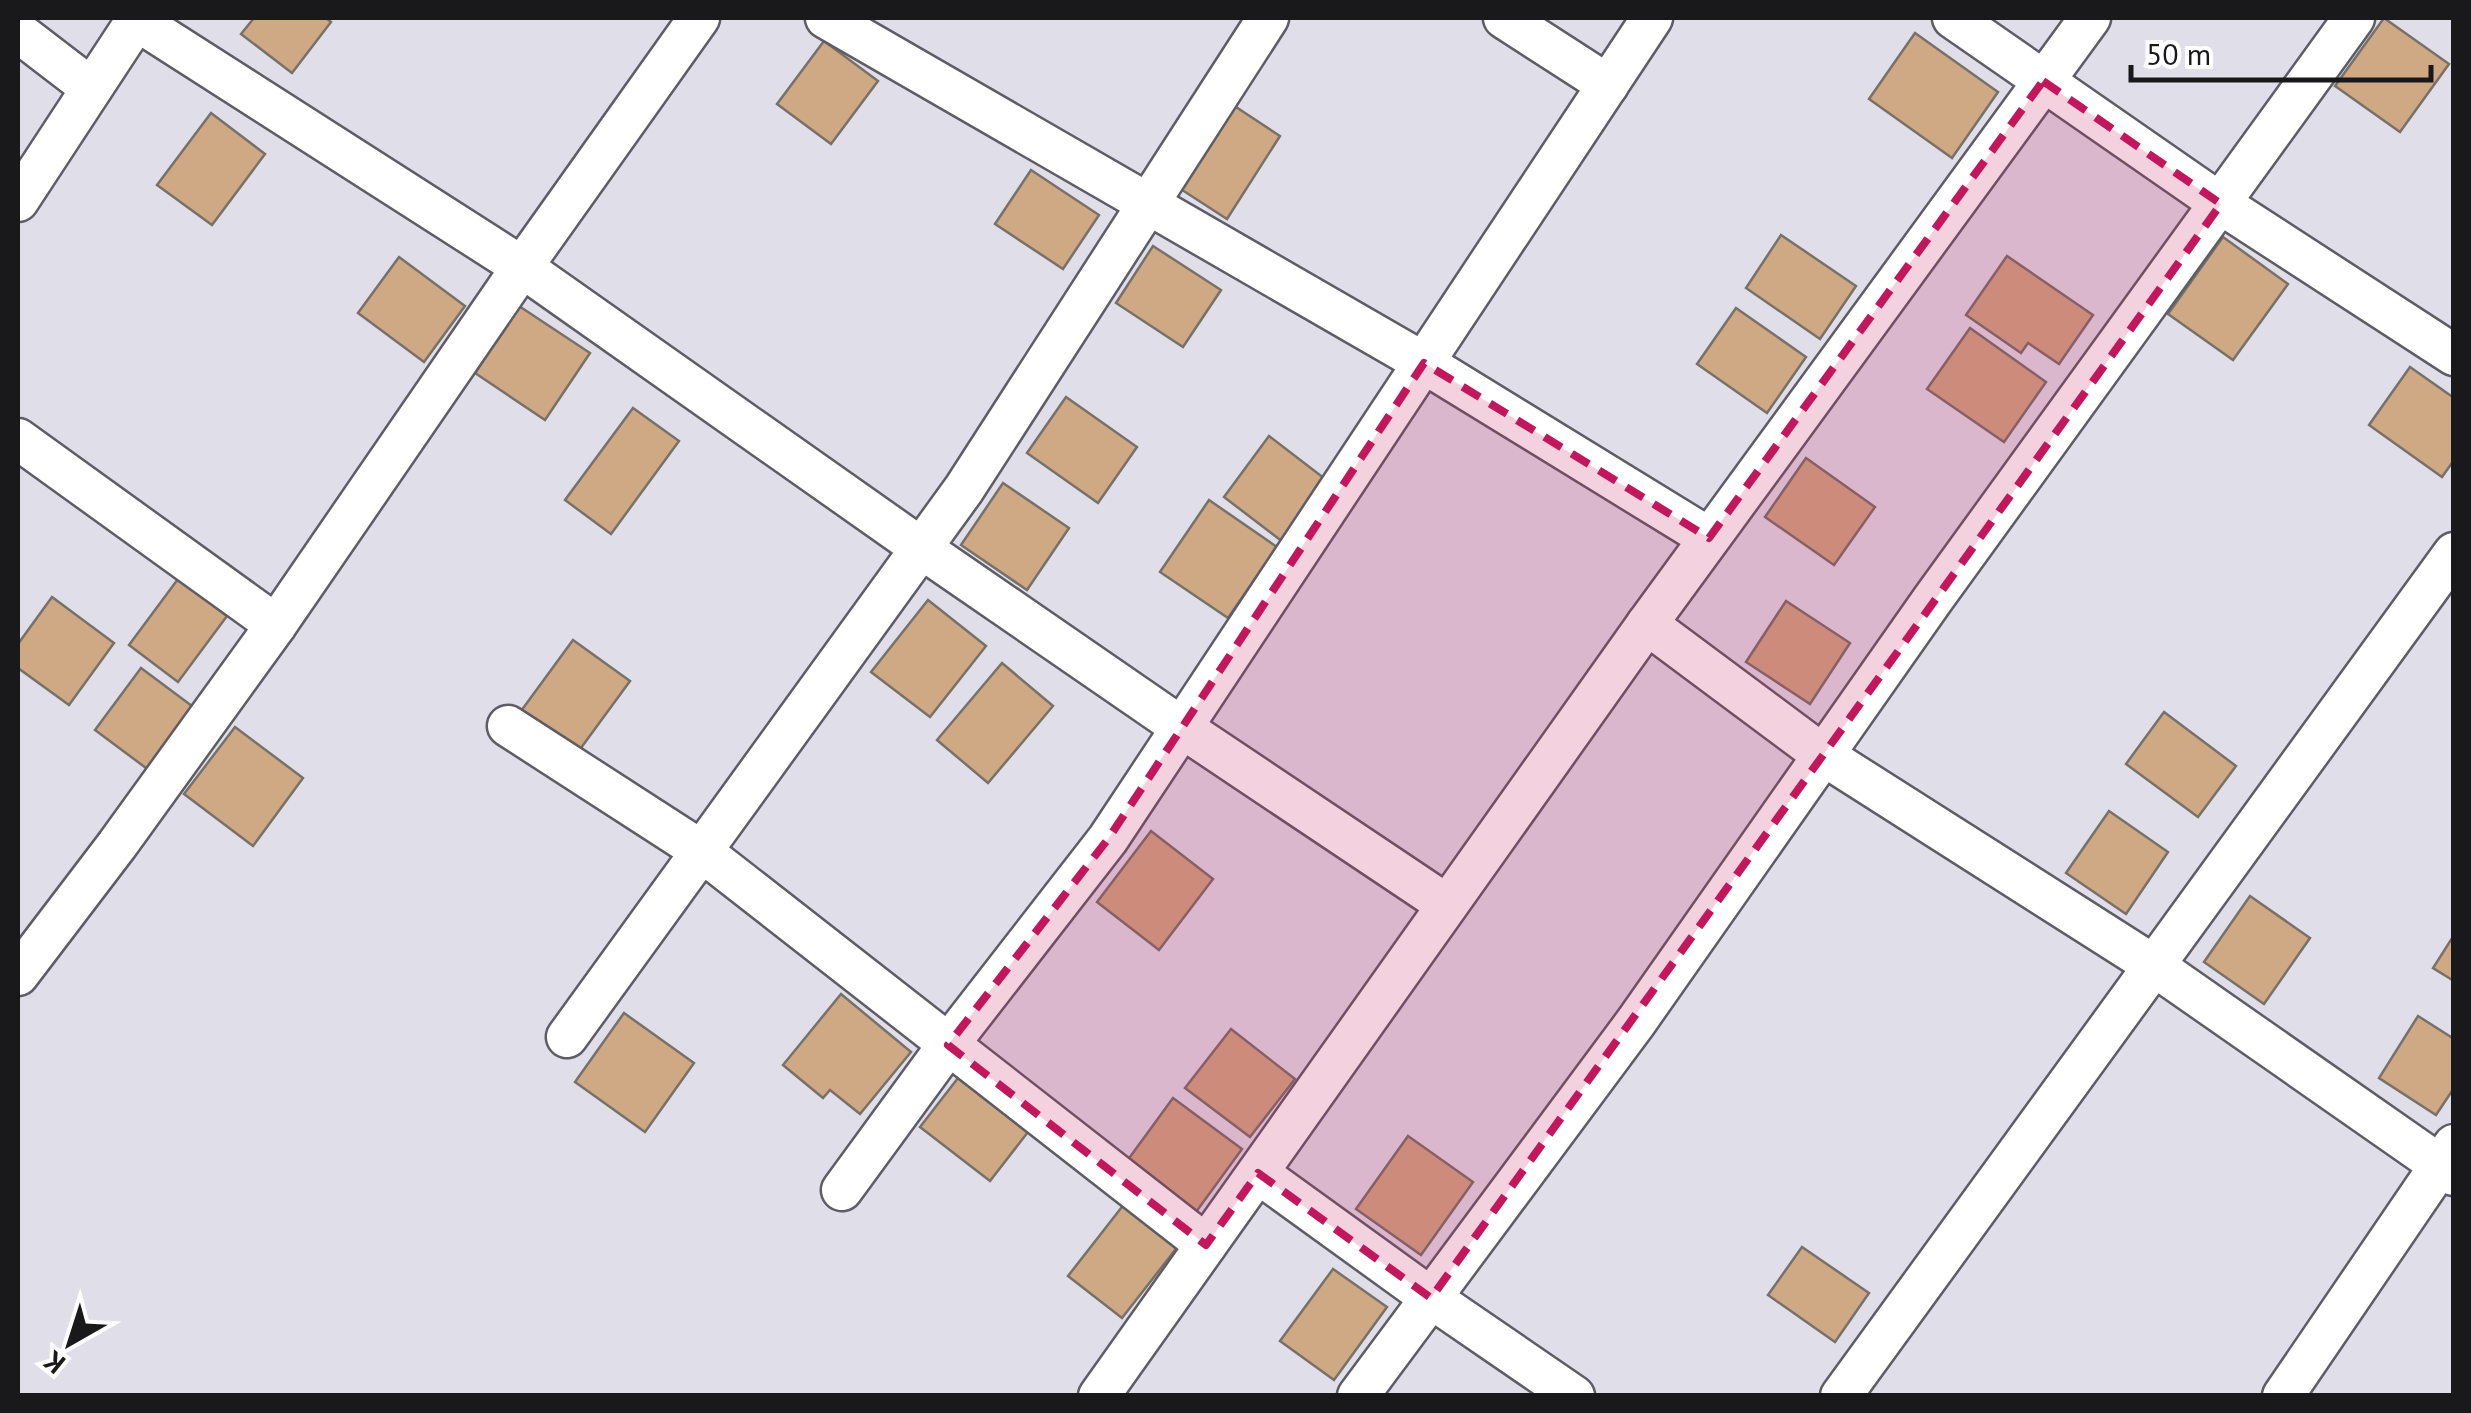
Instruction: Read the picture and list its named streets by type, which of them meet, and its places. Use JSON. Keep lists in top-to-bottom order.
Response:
{
  "scale_bar": "50 m",
  "north": "bottom left"
}
